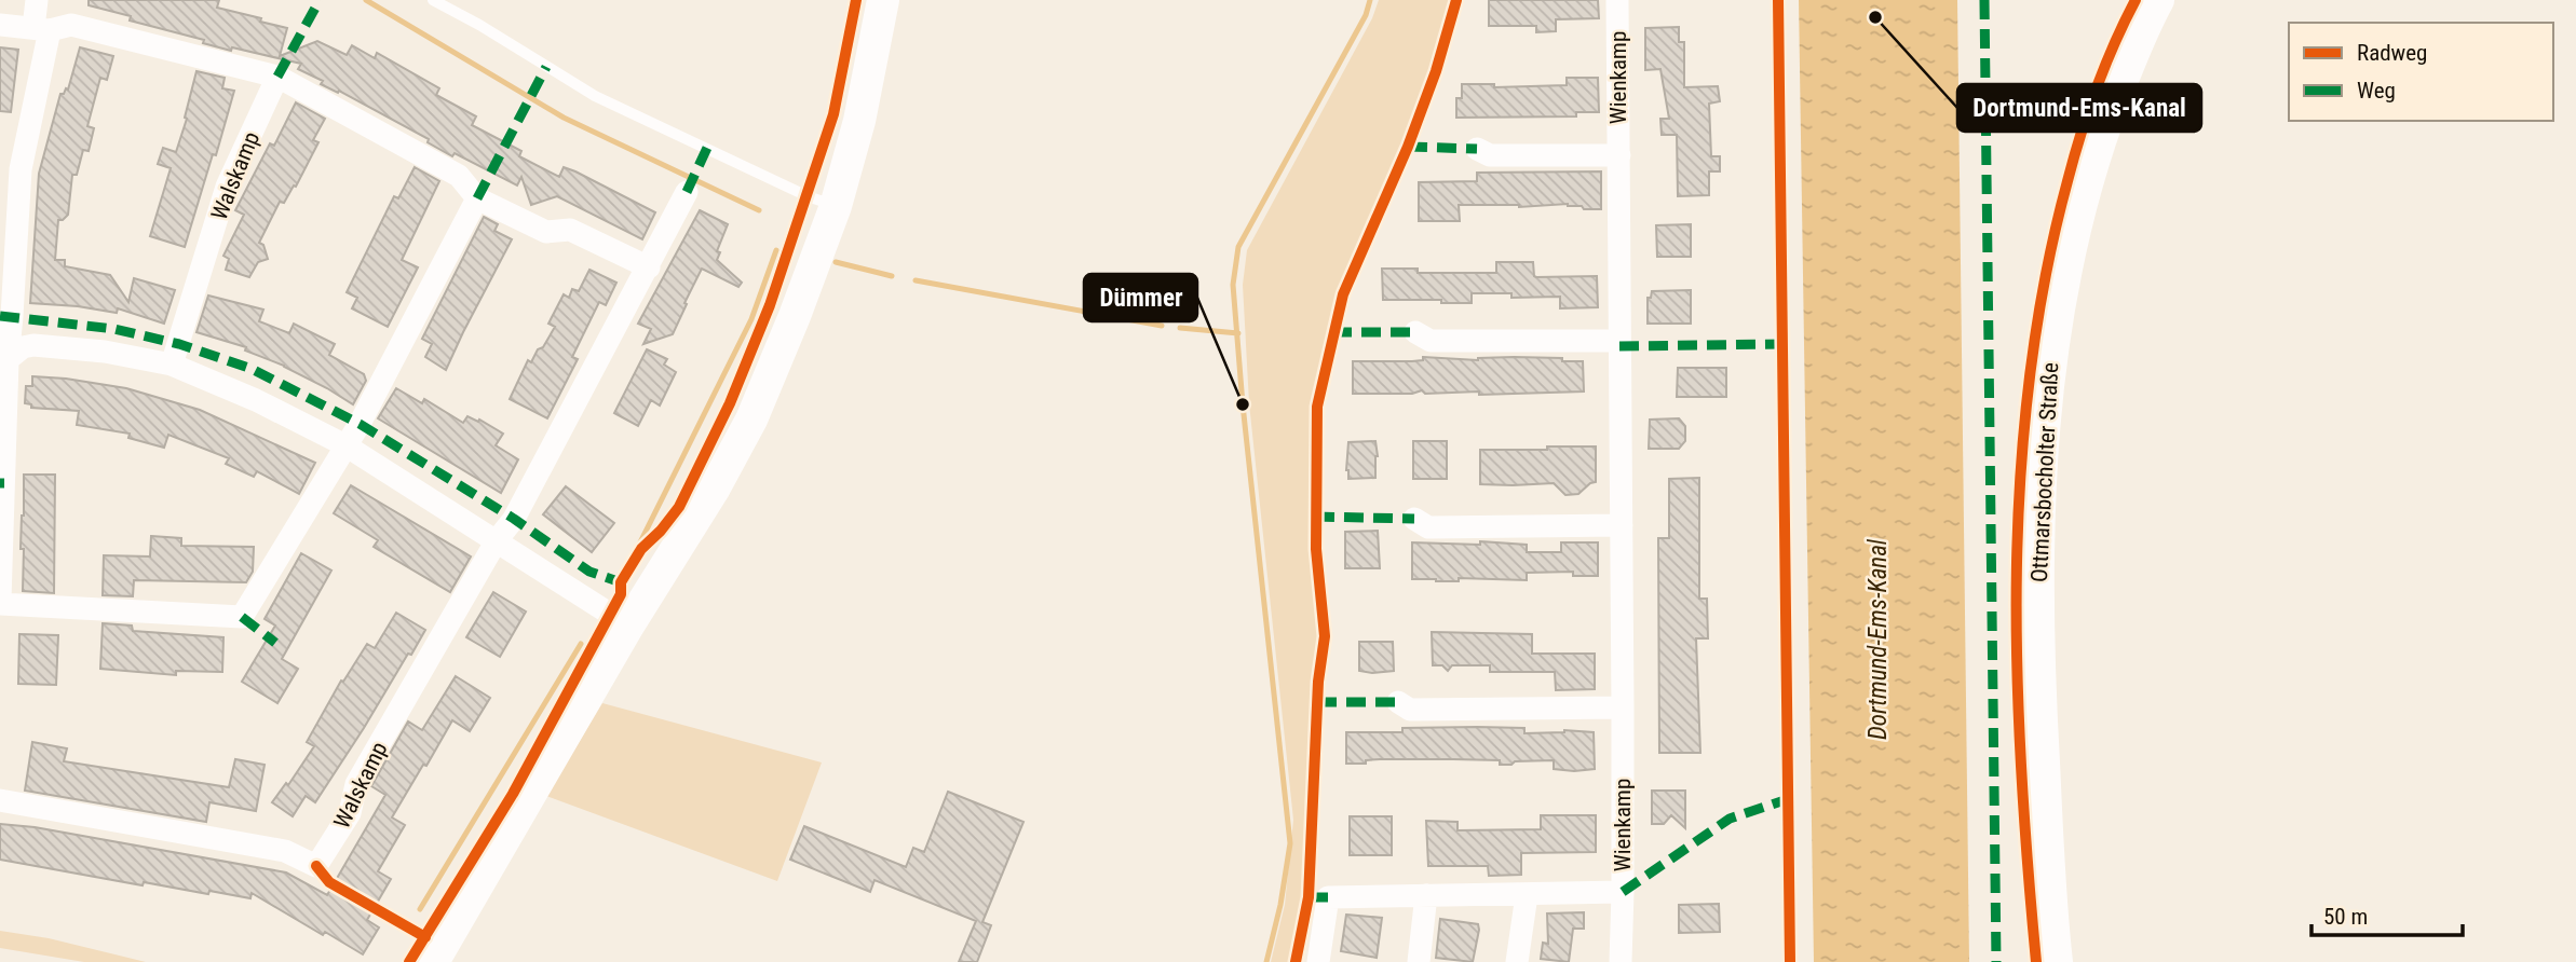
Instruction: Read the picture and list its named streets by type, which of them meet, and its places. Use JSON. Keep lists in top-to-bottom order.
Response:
{
  "streets": {
    "main road": ["Ottmarsbocholter Straße"],
    "street": ["Wienkamp", "Walskamp"]
  },
  "water": ["Dortmund-Ems-Kanal"],
  "places": ["Dortmund-Ems-Kanal", "Dümmer"],
  "legend": ["Radweg", "Weg"],
  "scale_bar": "50 m"
}
